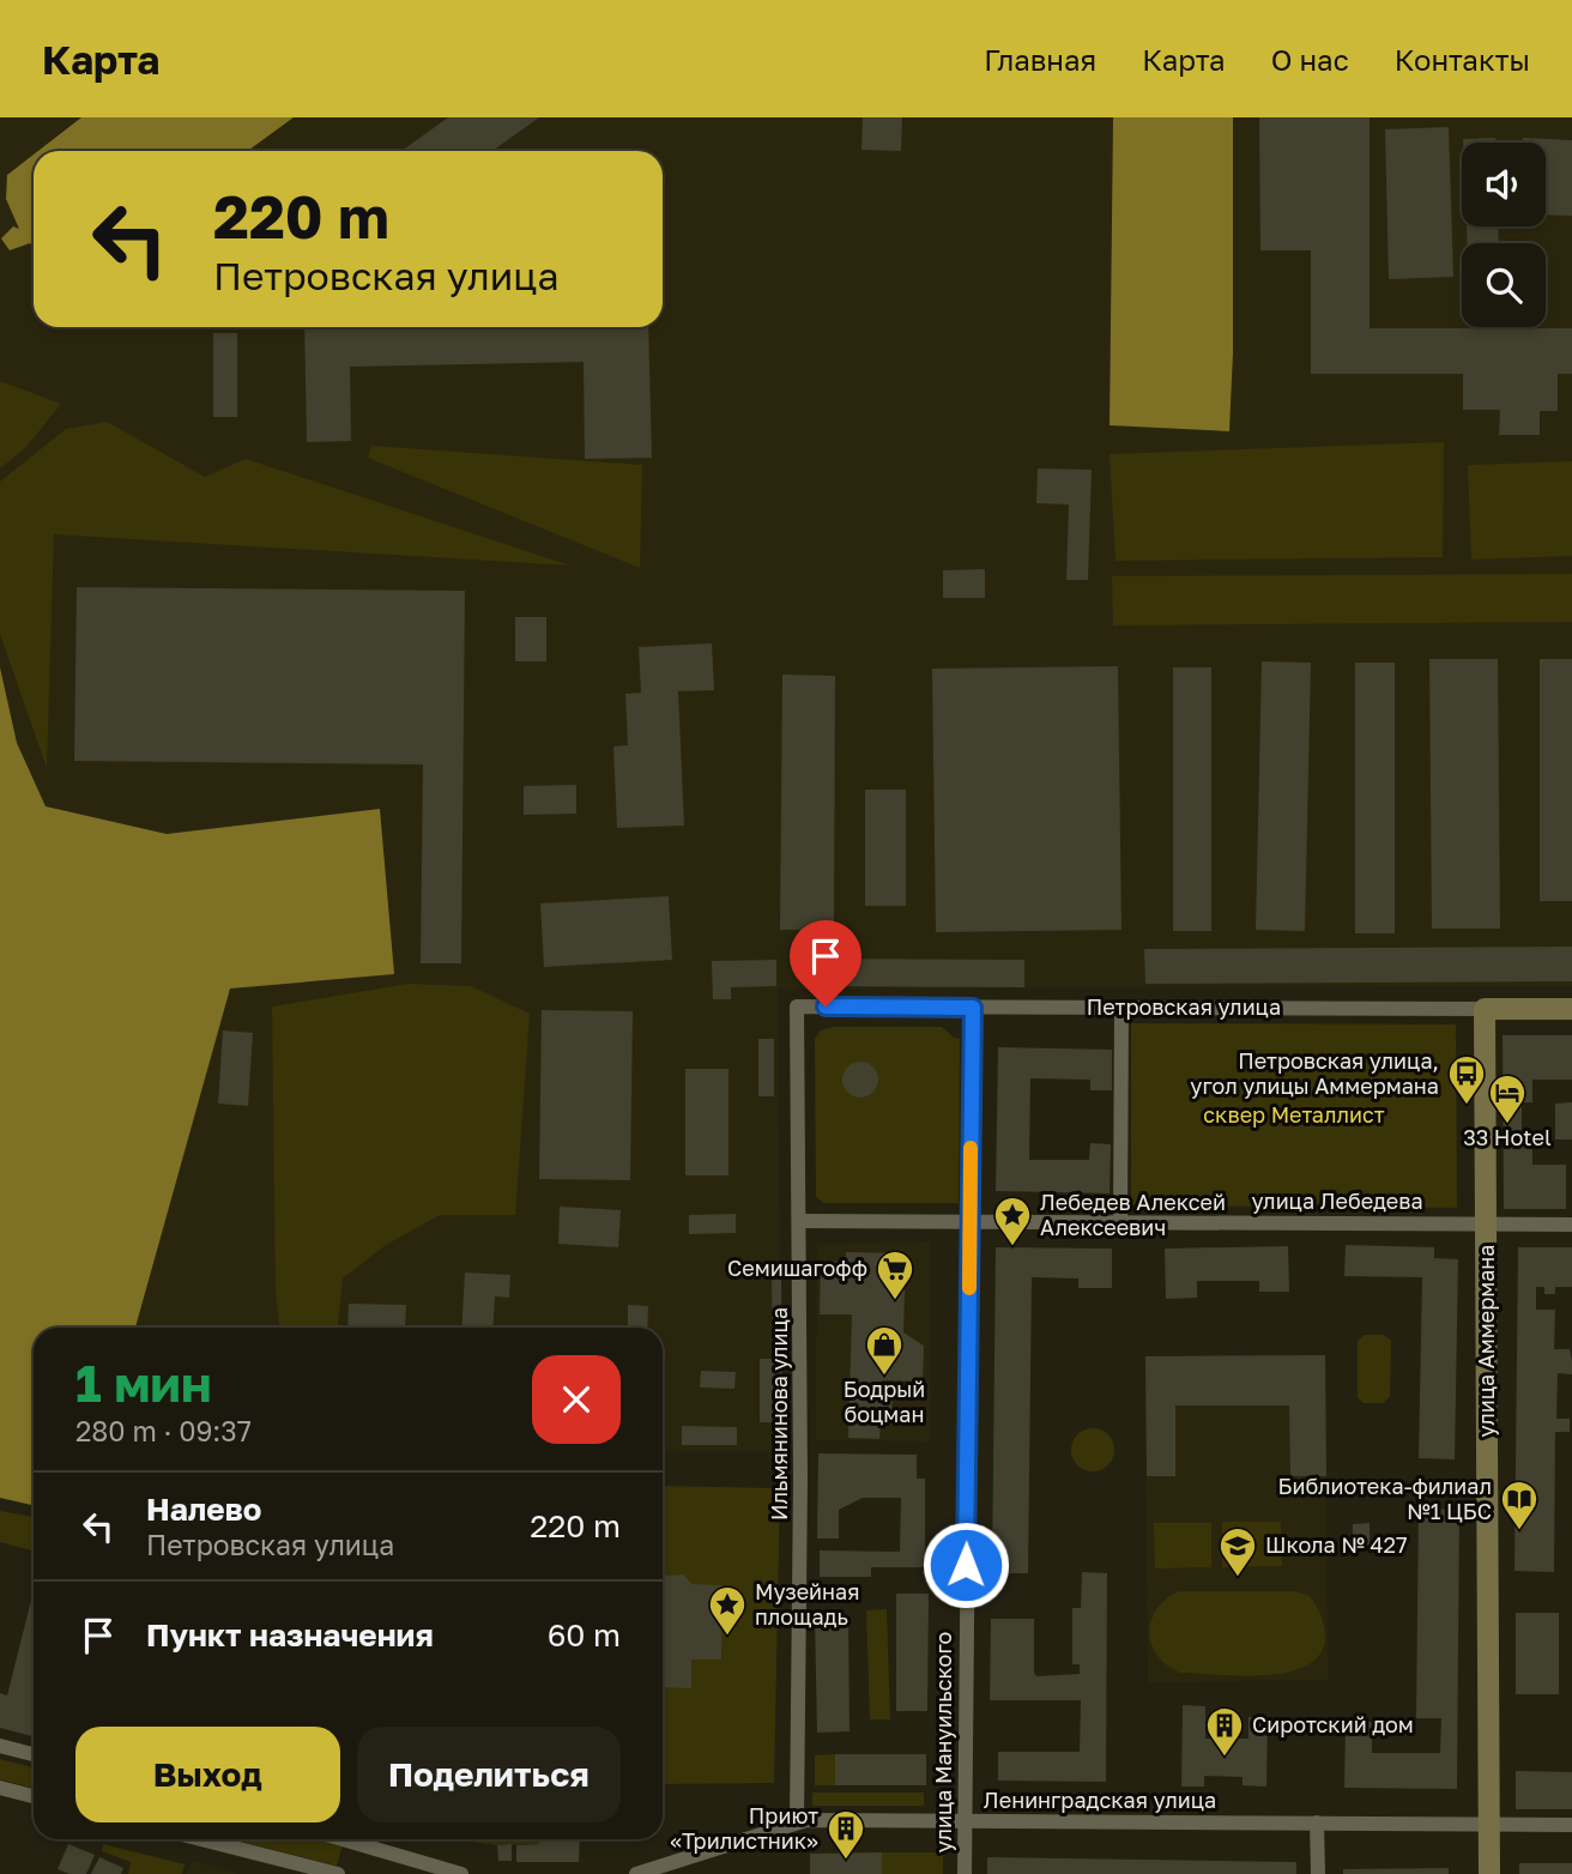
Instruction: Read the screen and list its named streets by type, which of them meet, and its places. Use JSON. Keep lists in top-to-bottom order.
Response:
{
  "streets": {
    "street": [
      "Петровская улица",
      "улица Лебедева",
      "улица Аммермана",
      "Ильмянинова улица",
      "улица Мануильского",
      "Ленинградская улица"
    ]
  },
  "crossings": [
    ["Петровская улица", "улица Аммермана"],
    ["Петровская улица", "Ильмянинова улица"],
    ["Петровская улица", "улица Мануильского"],
    ["улица Лебедева", "улица Аммермана"],
    ["улица Лебедева", "Ильмянинова улица"],
    ["улица Лебедева", "улица Мануильского"],
    ["улица Аммермана", "Ленинградская улица"],
    ["Ильмянинова улица", "Ленинградская улица"],
    ["улица Мануильского", "Ленинградская улица"]
  ],
  "parks": ["сквер Металлист"],
  "places": {
    "bus stop": ["Петровская улица, угол улицы Аммермана"],
    "hotel": ["33 Hotel"],
    "place": ["Лебедев Алексей Алексеевич", "Музейная площадь"],
    "supermarket": ["Семишагофф"],
    "shop": ["Бодрый боцман"],
    "library": ["Библиотека-филиал №1 ЦБС"],
    "school or university": ["Школа № 427"],
    "building": ["Сиротский дом", "Приют «Трилистник»"]
  },
  "page": {
    "header": "Карта",
    "nav": [
      "Главная",
      "Карта",
      "О нас",
      "Контакты"
    ],
    "turn": ["220 m", "Петровская улица"],
    "heading": ["1 мин", "280 m · 09:37"],
    "list": [
      {
        "name": "Налево",
        "note": "Петровская улица",
        "value": "220 m"
      },
      {
        "name": "Пункт назначения",
        "value": "60 m"
      }
    ],
    "buttons": ["Выход", "Поделиться"]
  }
}
